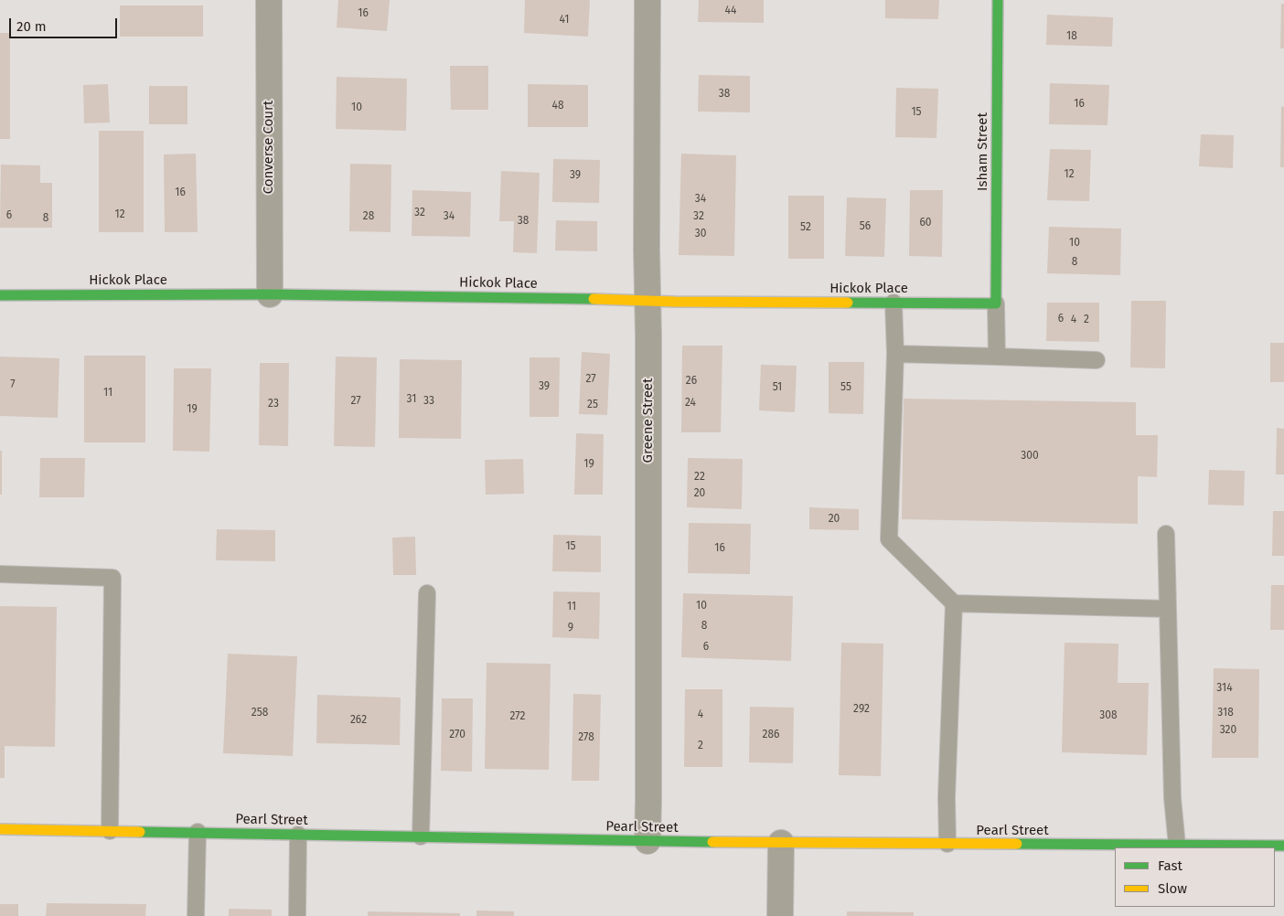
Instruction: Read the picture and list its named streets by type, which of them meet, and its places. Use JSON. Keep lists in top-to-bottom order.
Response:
{
  "streets": {
    "main road": ["Isham Street", "Hickok Place", "Pearl Street"],
    "street": ["Converse Court", "Greene Street"]
  },
  "crossings": [
    ["Converse Court", "Hickok Place"],
    ["Isham Street", "Hickok Place"],
    ["Hickok Place", "Greene Street"],
    ["Greene Street", "Pearl Street"]
  ],
  "house_numbers": [
    "44",
    "16",
    "41",
    "18",
    "38",
    "16",
    "48",
    "10",
    "15",
    "12",
    "39",
    "16",
    "34",
    "32",
    "12",
    "6",
    "28",
    "34",
    "32",
    "8",
    "38",
    "60",
    "56",
    "52",
    "30",
    "10",
    "8",
    "6",
    "4",
    "2",
    "27",
    "26",
    "7",
    "39",
    "51",
    "55",
    "11",
    "31",
    "27",
    "33",
    "24",
    "23",
    "25",
    "19",
    "300",
    "19",
    "22",
    "20",
    "20",
    "15",
    "16",
    "10",
    "11",
    "8",
    "9",
    "6",
    "314",
    "292",
    "258",
    "318",
    "4",
    "308",
    "272",
    "262",
    "320",
    "270",
    "286",
    "278",
    "2"
  ],
  "legend": ["Fast", "Slow"],
  "scale_bar": "20 m"
}
